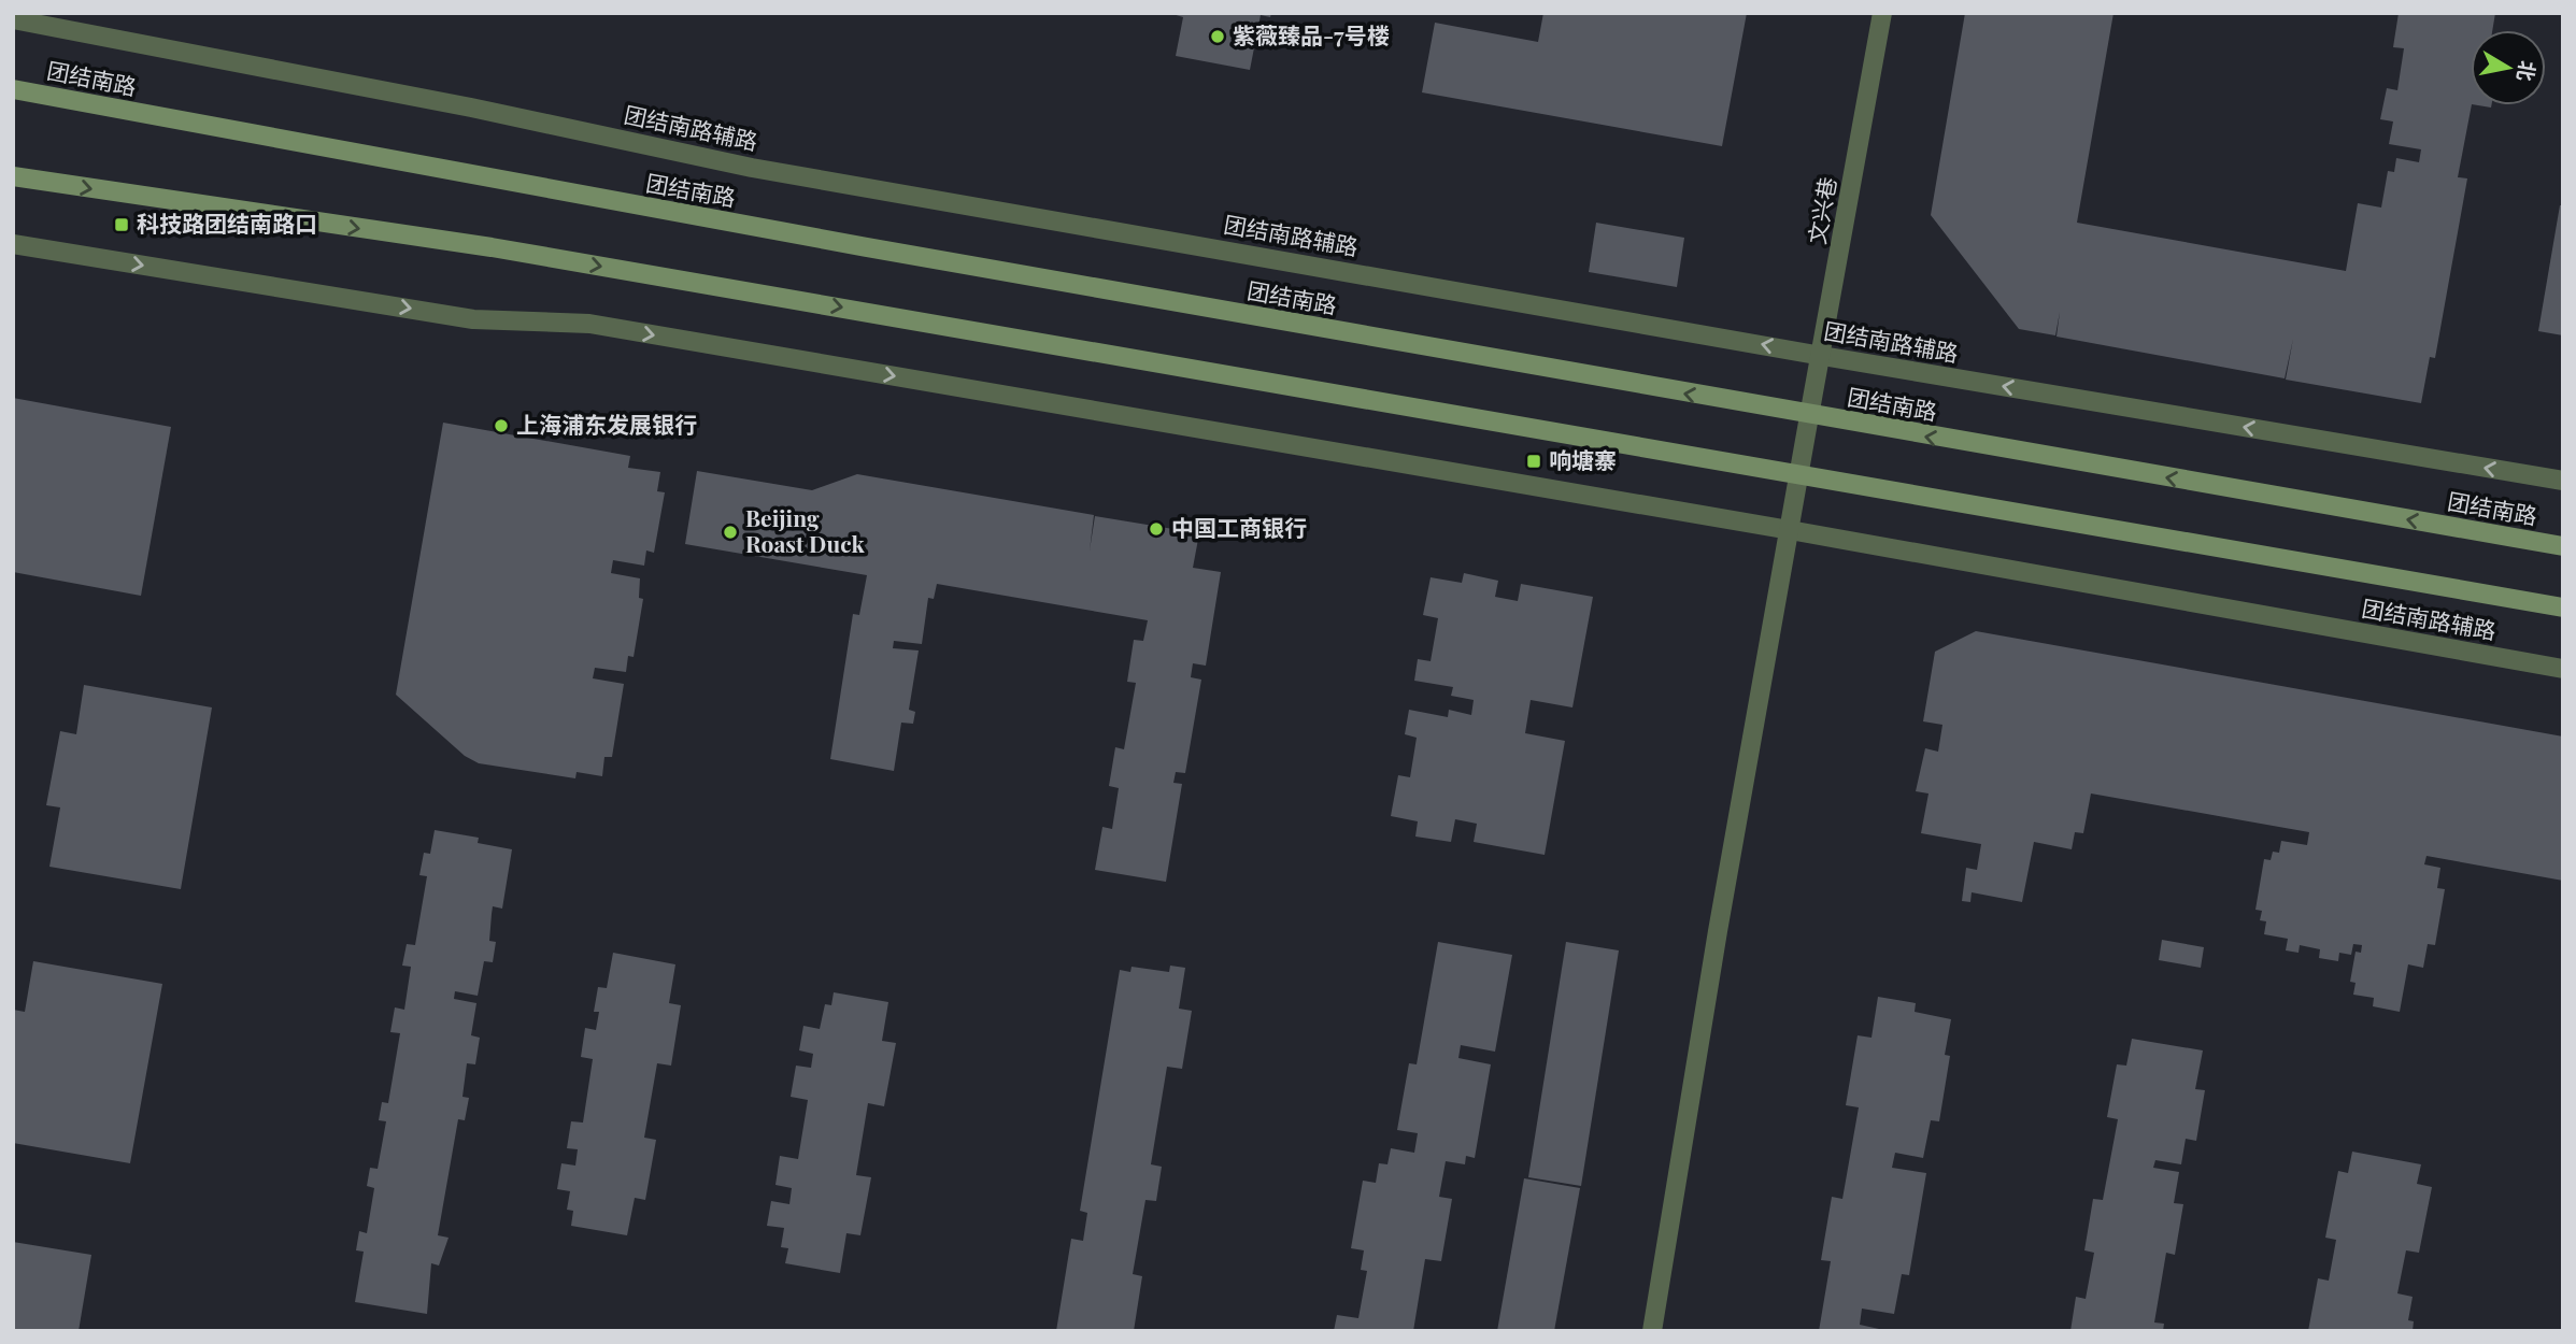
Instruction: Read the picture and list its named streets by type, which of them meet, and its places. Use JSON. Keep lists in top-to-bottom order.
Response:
{
  "streets": {
    "main road": ["团结南路"],
    "street": ["团结南路辅路", "文兴巷"]
  },
  "crossings": [
    ["团结南路", "文兴巷"],
    ["团结南路辅路", "文兴巷"]
  ],
  "places": {
    "other": [
      "紫薇臻品-7号楼",
      "上海浦东发展银行",
      "中国工商银行",
      "Beijing Roast Duck"
    ],
    "transit": ["科技路团结南路口", "响塘寨"]
  },
  "north": "right"
}
